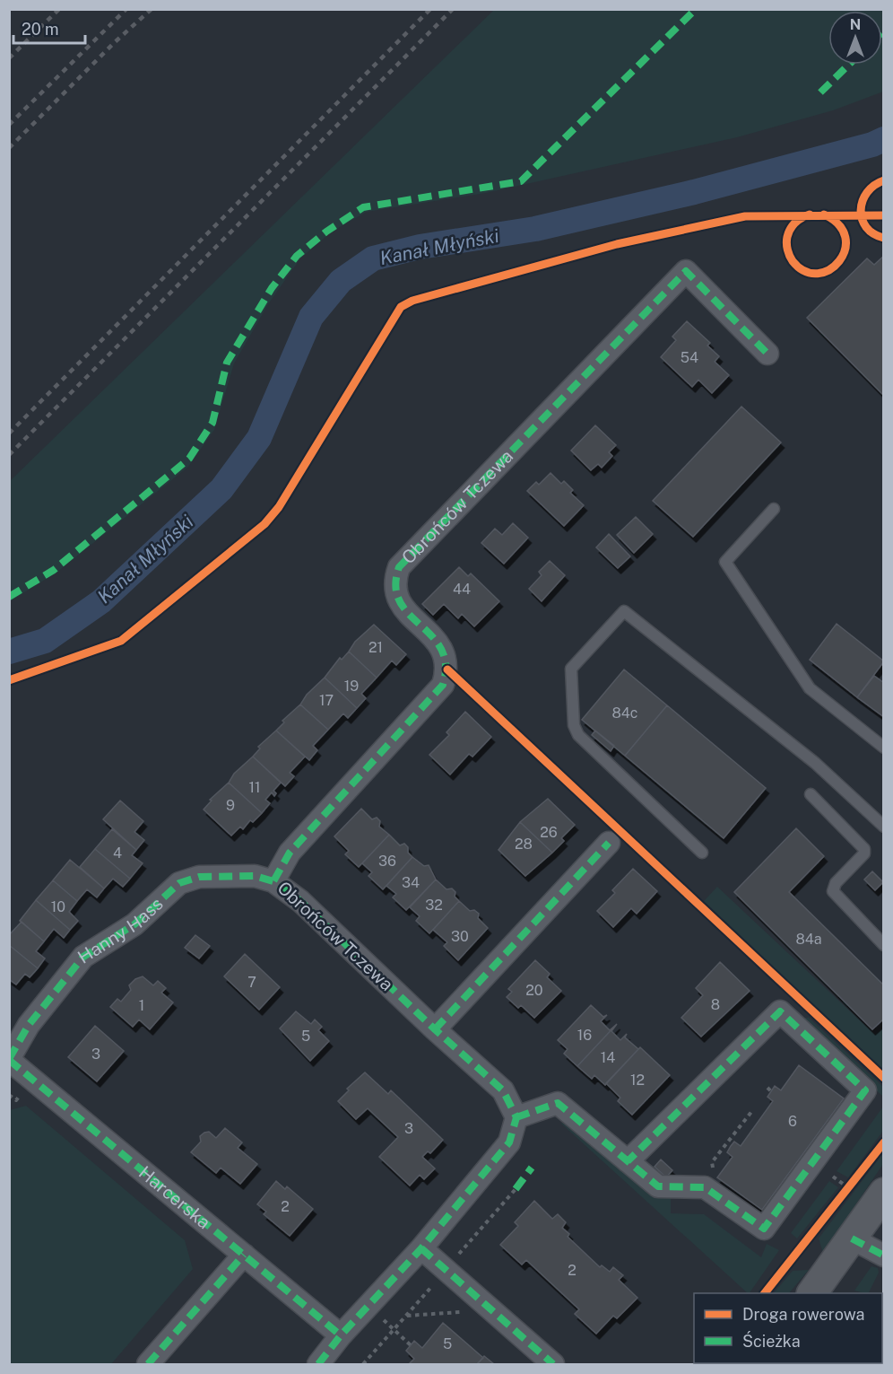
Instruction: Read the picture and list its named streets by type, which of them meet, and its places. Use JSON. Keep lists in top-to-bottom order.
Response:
{
  "streets": {
    "street": ["Obrońców Tczewa", "Hanny Hass", "Harcerska"]
  },
  "crossings": [
    ["Obrońców Tczewa", "Hanny Hass"],
    ["Hanny Hass", "Harcerska"]
  ],
  "water": ["Kanał Młyński"],
  "house_numbers": [
    "54",
    "44",
    "21",
    "19",
    "17",
    "84c",
    "11",
    "9",
    "26",
    "28",
    "4",
    "36",
    "34",
    "32",
    "10",
    "30",
    "84a",
    "7",
    "20",
    "8",
    "1",
    "16",
    "5",
    "3",
    "14",
    "12",
    "6",
    "3",
    "2",
    "2",
    "5"
  ],
  "legend": ["Droga rowerowa", "Ścieżka"],
  "scale_bar": "20 m",
  "north": "top"
}
